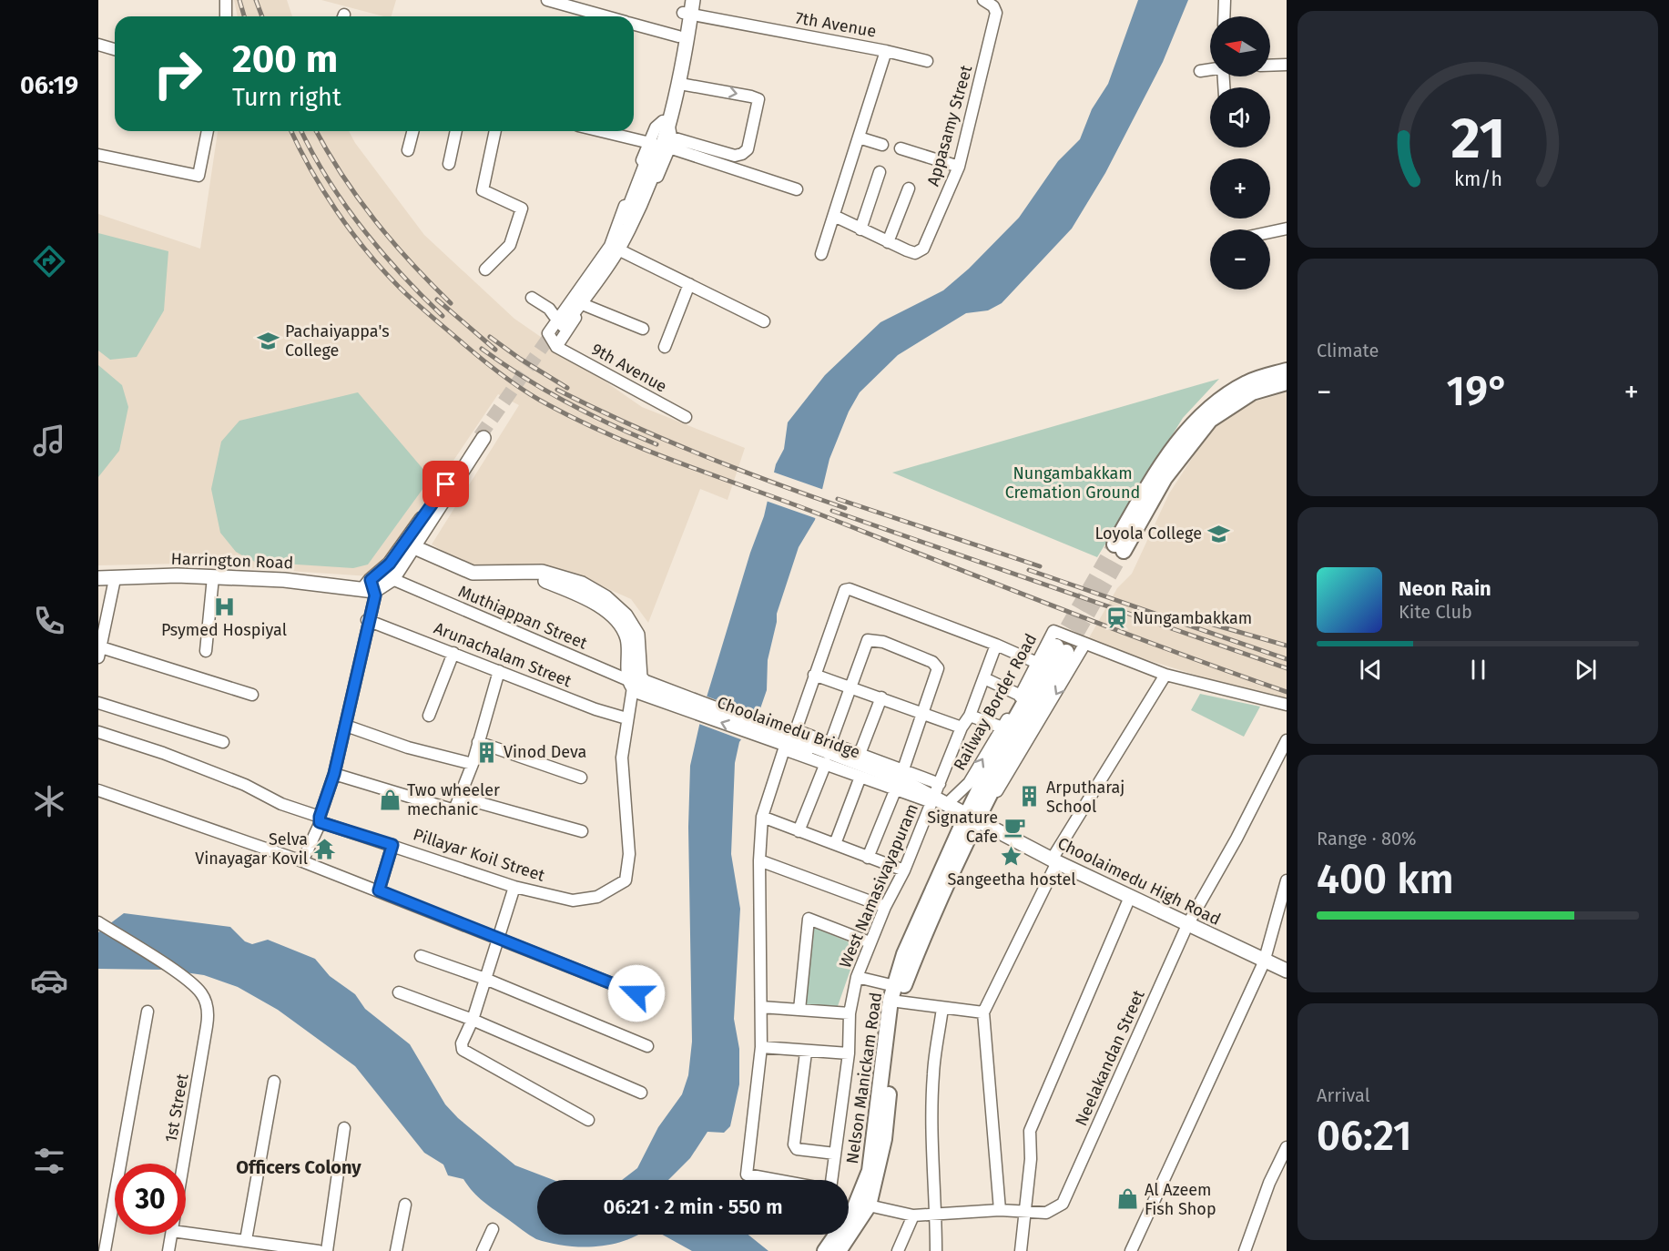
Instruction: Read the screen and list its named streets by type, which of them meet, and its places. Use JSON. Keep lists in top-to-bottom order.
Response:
{
  "streets": {
    "main road": ["Nelson Manickam Road"],
    "street": [
      "7th Avenue",
      "Appasamy Street",
      "9th Avenue",
      "Harrington Road",
      "Muthiappan Street",
      "Arunachalam Street",
      "Railway Border Road",
      "Choolaimedu Bridge",
      "Pillayar Koil Street",
      "Choolaimedu High Road",
      "West Namasivayapuram",
      "Neelakandan Street",
      "1st Street"
    ]
  },
  "crossings": [
    ["Muthiappan Street", "Choolaimedu Bridge"],
    ["Arunachalam Street", "Pillayar Koil Street"],
    ["Railway Border Road", "Choolaimedu High Road"],
    ["Choolaimedu Bridge", "Choolaimedu High Road"],
    ["Choolaimedu High Road", "West Namasivayapuram"],
    ["Choolaimedu High Road", "Neelakandan Street"],
    ["Choolaimedu High Road", "Nelson Manickam Road"]
  ],
  "districts": ["Officers Colony"],
  "parks": ["Nungambakkam Cremation Ground"],
  "places": {
    "school or university": ["Pachaiyappa's College", "Loyola College"],
    "hospital": ["Psymed Hospiyal"],
    "station": ["Nungambakkam"],
    "building": ["Vinod Deva", "Arputharaj School"],
    "shop": ["Two wheeler mechanic", "Al Azeem Fish Shop"],
    "cafe": ["Signature Cafe"],
    "temple": ["Selva Vinayagar Kovil"],
    "place": ["Sangeetha hostel"]
  },
  "north": "left",
  "page": {
    "tabs": "06:19",
    "map_buttons": ["+", "−"],
    "turn": ["200 m", "Turn right"],
    "tile": [
      "Climate",
      ["Range · 80%", "400 km"],
      ["Arrival", "06:21"]
    ],
    "heat": ["−", "19°", "+"],
    "song": ["Neon Rain", "Kite Club"],
    "limit": "30",
    "trip": "06:21 · 2 min · 550 m",
    "gauge": ["21", "km/h"]
  }
}
